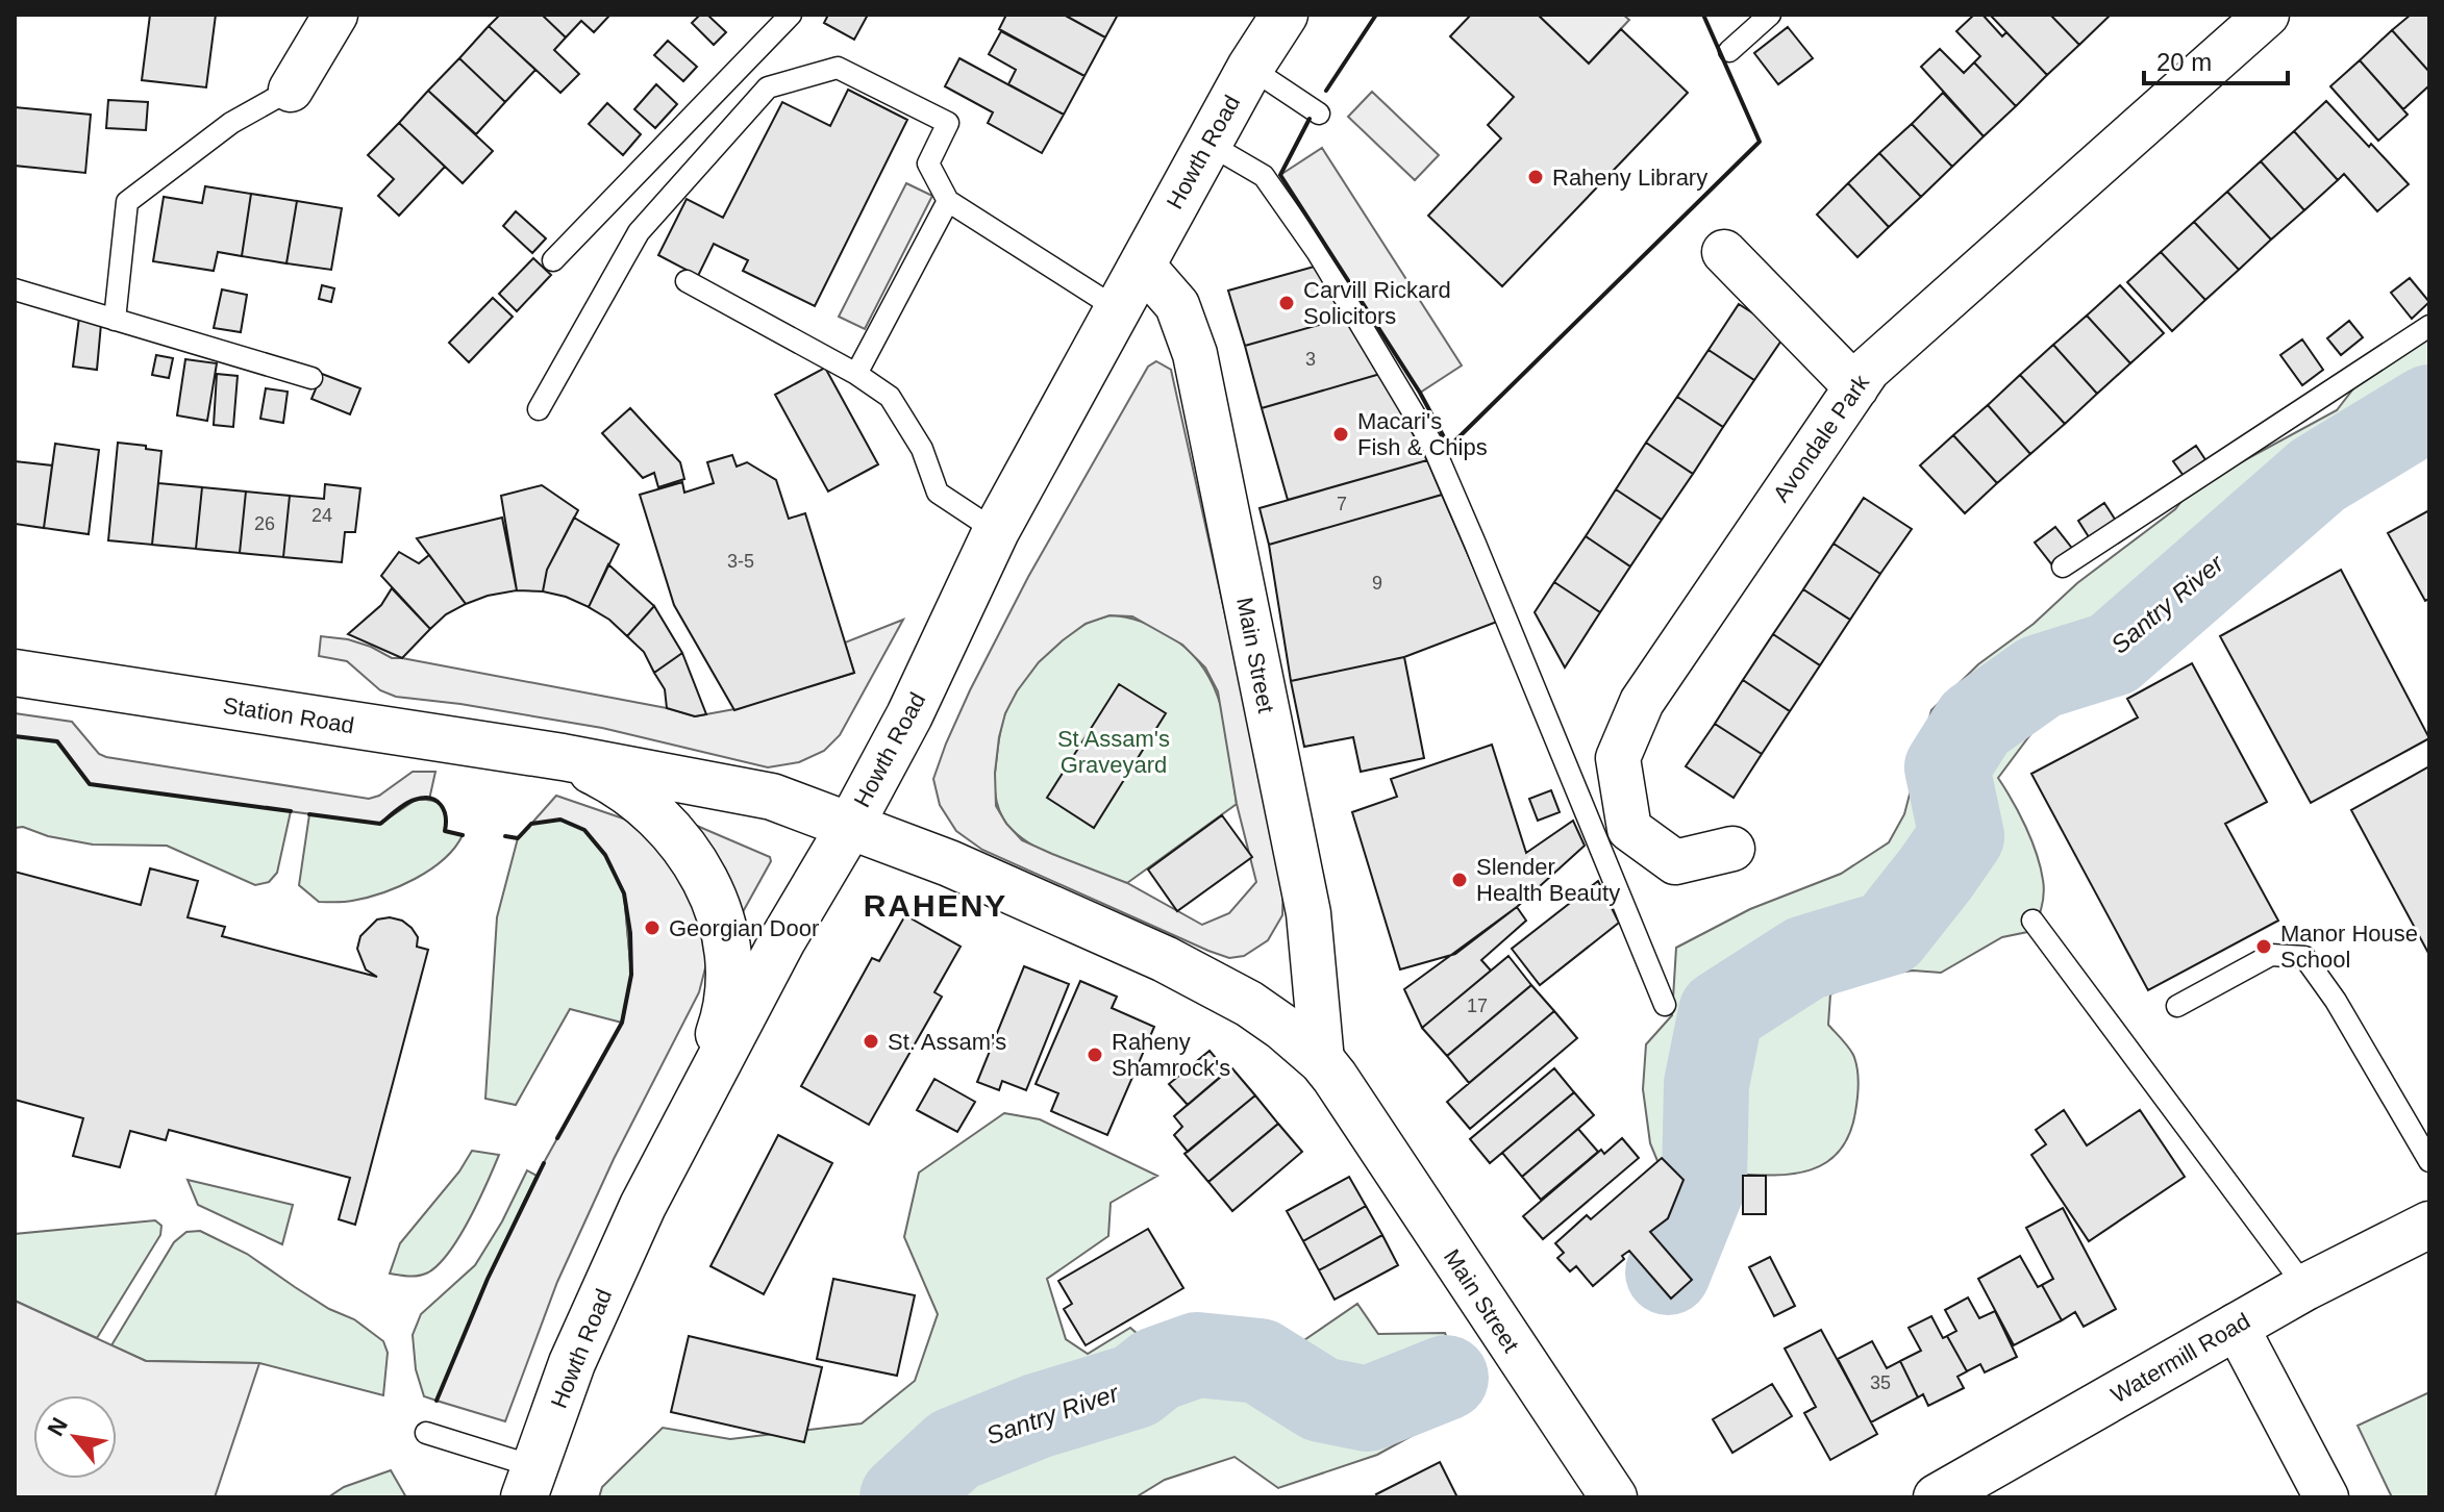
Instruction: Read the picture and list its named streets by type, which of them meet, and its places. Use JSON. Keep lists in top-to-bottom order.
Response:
{
  "streets": {
    "main road": [
      "Howth Road",
      "Main Street",
      "Station Road",
      "Watermill Road"
    ],
    "street": ["Avondale Park"]
  },
  "crossings": [
    ["Howth Road", "Main Street"],
    ["Howth Road", "Station Road"],
    ["Main Street", "Station Road"]
  ],
  "districts": ["RAHENY"],
  "water": ["Santry River"],
  "parks": ["St Assam's Graveyard"],
  "places": [
    "Raheny Library",
    "Carvill Rickard Solicitors",
    "Macari's Fish & Chips",
    "Slender Health Beauty",
    "Georgian Door",
    "Manor House School",
    "St. Assam's",
    "Raheny Shamrock's"
  ],
  "house_numbers": [
    "3",
    "7",
    "24",
    "26",
    "3-5",
    "9",
    "17",
    "35"
  ],
  "scale_bar": "20 m",
  "north": "top left"
}
